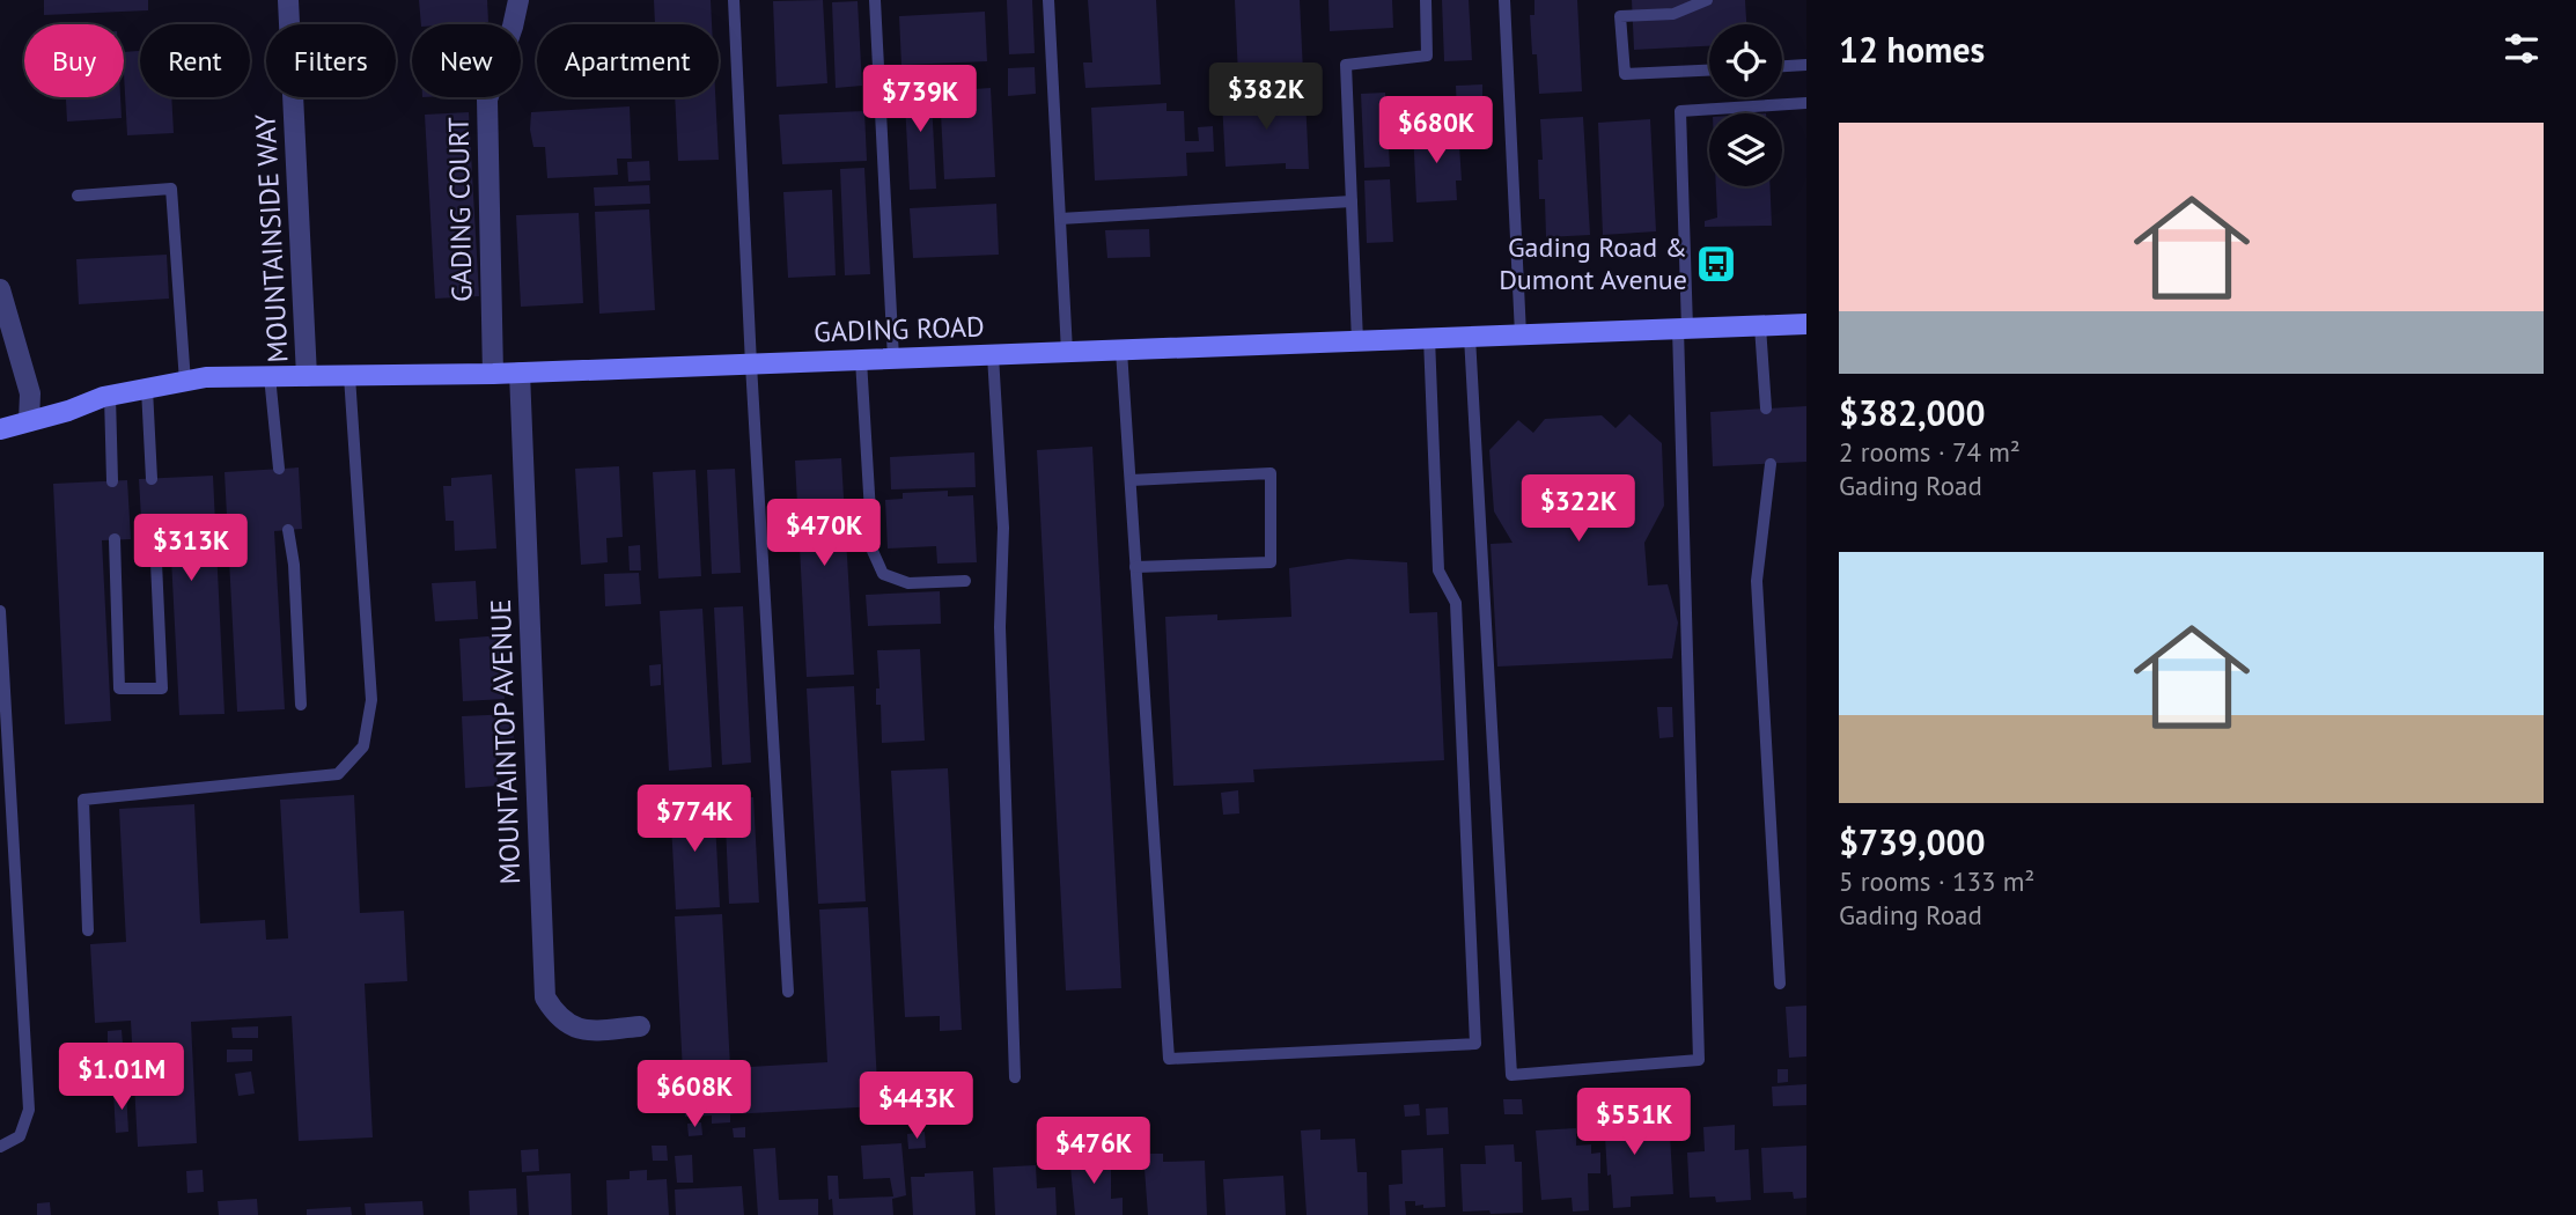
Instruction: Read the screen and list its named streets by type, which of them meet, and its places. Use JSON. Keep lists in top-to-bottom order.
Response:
{
  "streets": {
    "main road": ["GADING ROAD"],
    "street": ["GADING COURT", "MOUNTAINSIDE WAY", "MOUNTAINTOP AVENUE"]
  },
  "crossings": [
    ["GADING COURT", "GADING ROAD"],
    ["MOUNTAINSIDE WAY", "GADING ROAD"],
    ["GADING ROAD", "MOUNTAINTOP AVENUE"]
  ],
  "places": {
    "bus stop": ["Gading Road & Dumont Avenue"]
  },
  "page": {
    "heading": "12 homes",
    "chip": [
      "Buy",
      "Rent",
      "Filters",
      "New",
      "Apartment"
    ],
    "price": [
      "$382K",
      "$739K",
      "$680K",
      "$322K",
      "$470K",
      "$313K",
      "$774K",
      "$1.01M",
      "$608K",
      "$443K",
      "$551K",
      "$476K"
    ],
    "list": [
      {
        "name": "$382,000",
        "note": "2 rooms · 74 m² · Gading Road"
      },
      {
        "name": "$739,000",
        "note": "5 rooms · 133 m² · Gading Road"
      }
    ]
  }
}
